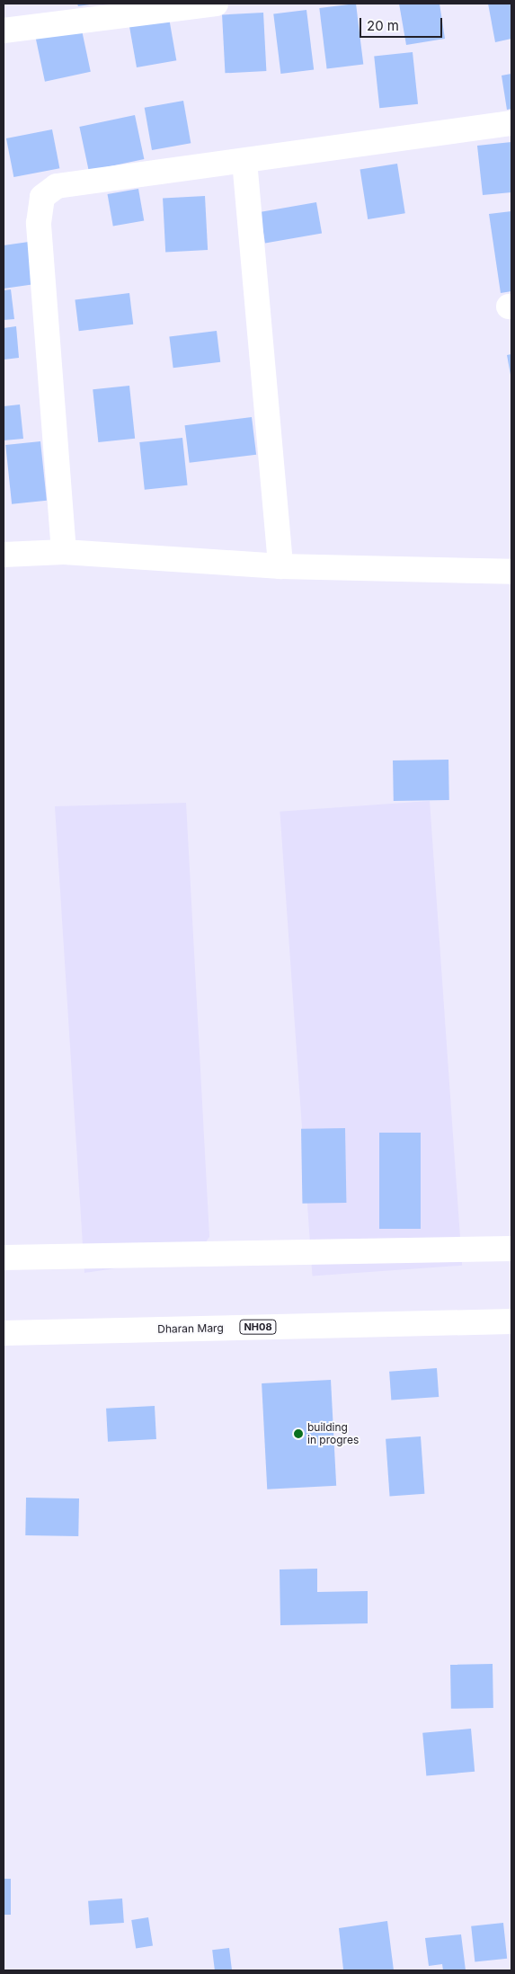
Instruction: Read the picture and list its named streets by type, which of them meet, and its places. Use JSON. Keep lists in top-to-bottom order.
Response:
{
  "streets": {
    "street": ["NH08", "Dharan Marg"]
  },
  "places": ["building in progres"],
  "scale_bar": "20 m"
}
